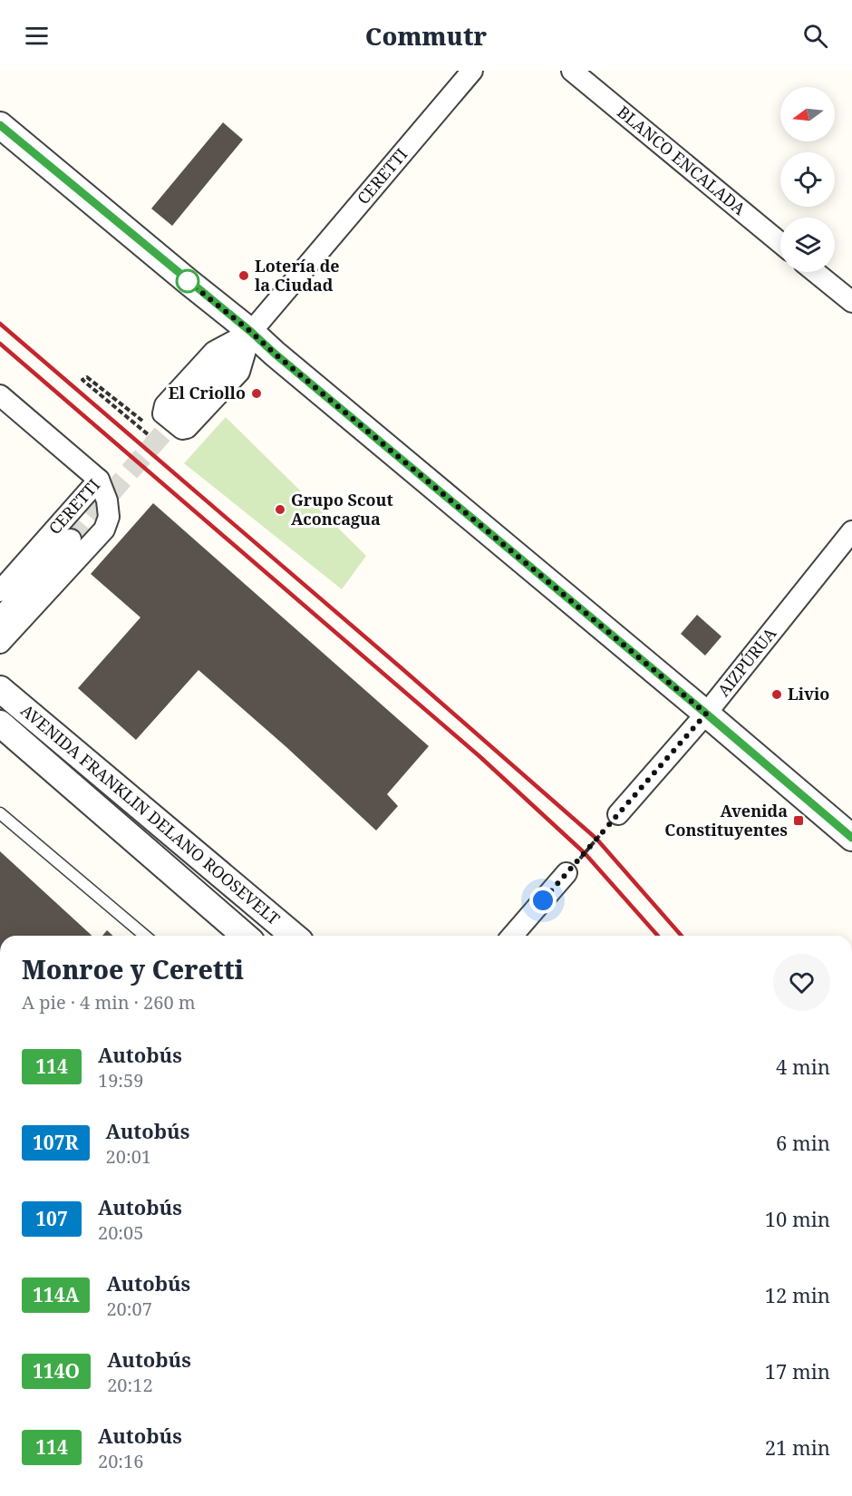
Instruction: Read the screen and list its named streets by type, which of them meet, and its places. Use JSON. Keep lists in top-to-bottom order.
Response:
{
  "streets": {
    "street": [
      "BLANCO ENCALADA",
      "CERETTI",
      "AIZPÚRUA",
      "AVENIDA FRANKLIN DELANO ROOSEVELT"
    ]
  },
  "places": {
    "other": [
      "Lotería de la Ciudad",
      "El Criollo",
      "Grupo Scout Aconcagua",
      "Livio"
    ],
    "transit": ["Avenida Constituyentes"]
  },
  "lines": ["bus line 114"],
  "north": "left",
  "page": {
    "header": "Commutr",
    "heading": ["Monroe y Ceretti", "A pie · 4 min · 260 m"],
    "list": [
      {
        "mark": "114",
        "name": "Autobús",
        "note": "19:59",
        "value": "4 min"
      },
      {
        "mark": "107R",
        "name": "Autobús",
        "note": "20:01",
        "value": "6 min"
      },
      {
        "mark": "107",
        "name": "Autobús",
        "note": "20:05",
        "value": "10 min"
      },
      {
        "mark": "114A",
        "name": "Autobús",
        "note": "20:07",
        "value": "12 min"
      },
      {
        "mark": "114O",
        "name": "Autobús",
        "note": "20:12",
        "value": "17 min"
      },
      {
        "mark": "114",
        "name": "Autobús",
        "note": "20:16",
        "value": "21 min"
      }
    ]
  }
}
